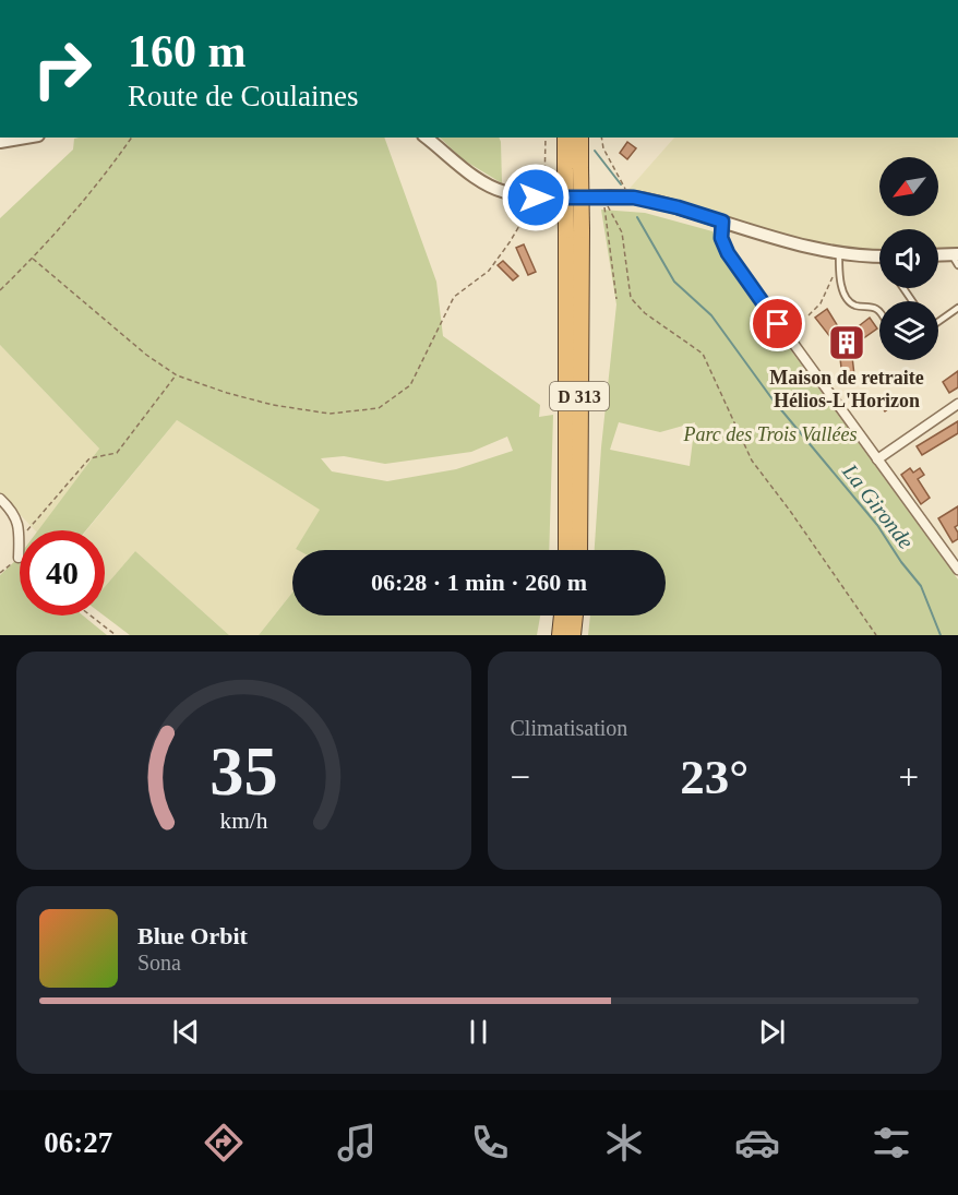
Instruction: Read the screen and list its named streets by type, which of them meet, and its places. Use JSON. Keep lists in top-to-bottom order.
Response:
{
  "streets": {
    "highway": ["D 313"]
  },
  "water": ["La Gironde"],
  "parks": ["Parc des Trois Vallées"],
  "places": {
    "building": ["Maison de retraite Hélios-L'Horizon"]
  },
  "north": "bottom left",
  "page": {
    "turn": ["160 m", "Route de Coulaines"],
    "limit": "40",
    "trip": "06:28 · 1 min · 260 m",
    "tile": "Climatisation",
    "heat": ["−", "23°", "+"],
    "song": ["Blue Orbit", "Sona"],
    "tabs": "06:27",
    "gauge": ["35", "km/h"]
  }
}
